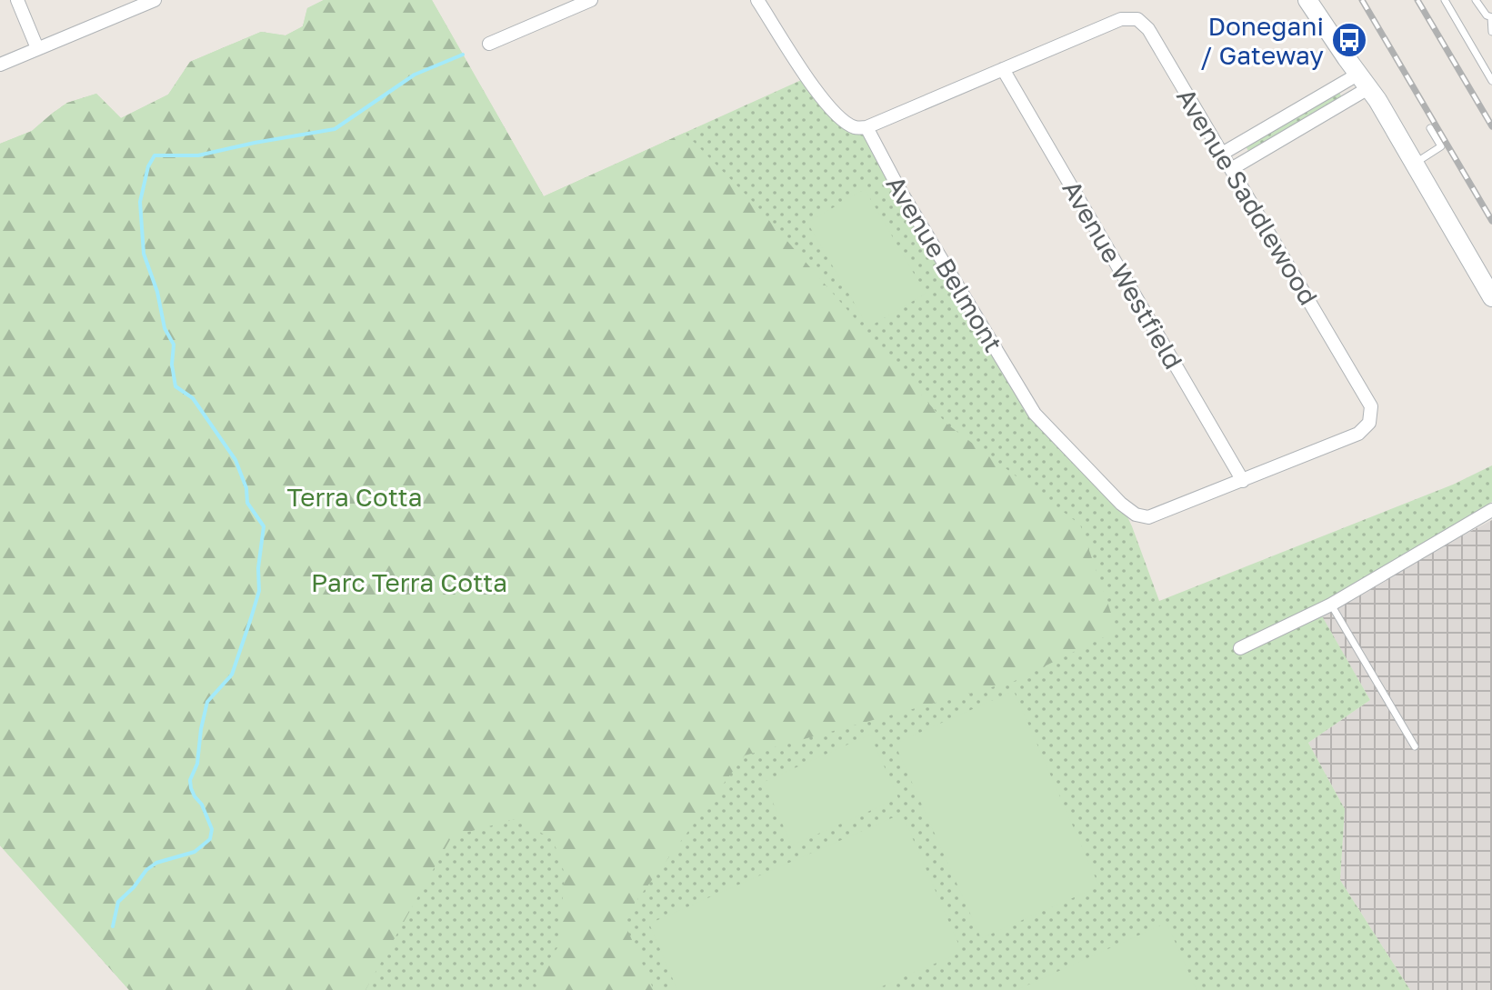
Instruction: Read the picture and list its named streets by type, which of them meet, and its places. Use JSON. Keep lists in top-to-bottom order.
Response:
{
  "streets": {
    "street": ["Avenue Saddlewood", "Avenue Belmont", "Avenue Westfield"]
  },
  "crossings": [
    ["Avenue Saddlewood", "Avenue Belmont"],
    ["Avenue Saddlewood", "Avenue Westfield"]
  ],
  "parks": ["Terra Cotta", "Parc Terra Cotta"],
  "places": {
    "bus stop": ["Donegani / Gateway"]
  }
}
